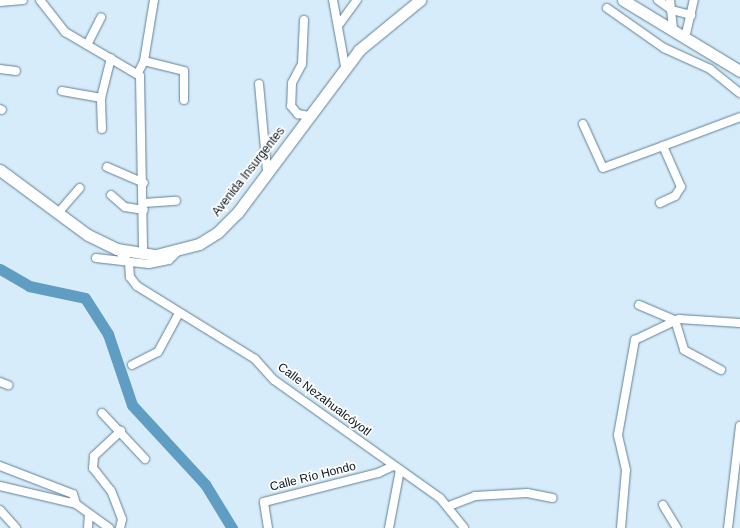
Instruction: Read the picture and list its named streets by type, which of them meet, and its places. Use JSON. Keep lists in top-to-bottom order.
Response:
{
  "streets": {
    "main road": ["Avenida Insurgentes"],
    "street": ["Calle Nezahualcóyotl", "Calle Río Hondo"]
  },
  "crossings": [
    ["Avenida Insurgentes", "Calle Nezahualcóyotl"],
    ["Calle Nezahualcóyotl", "Calle Río Hondo"]
  ]
}
